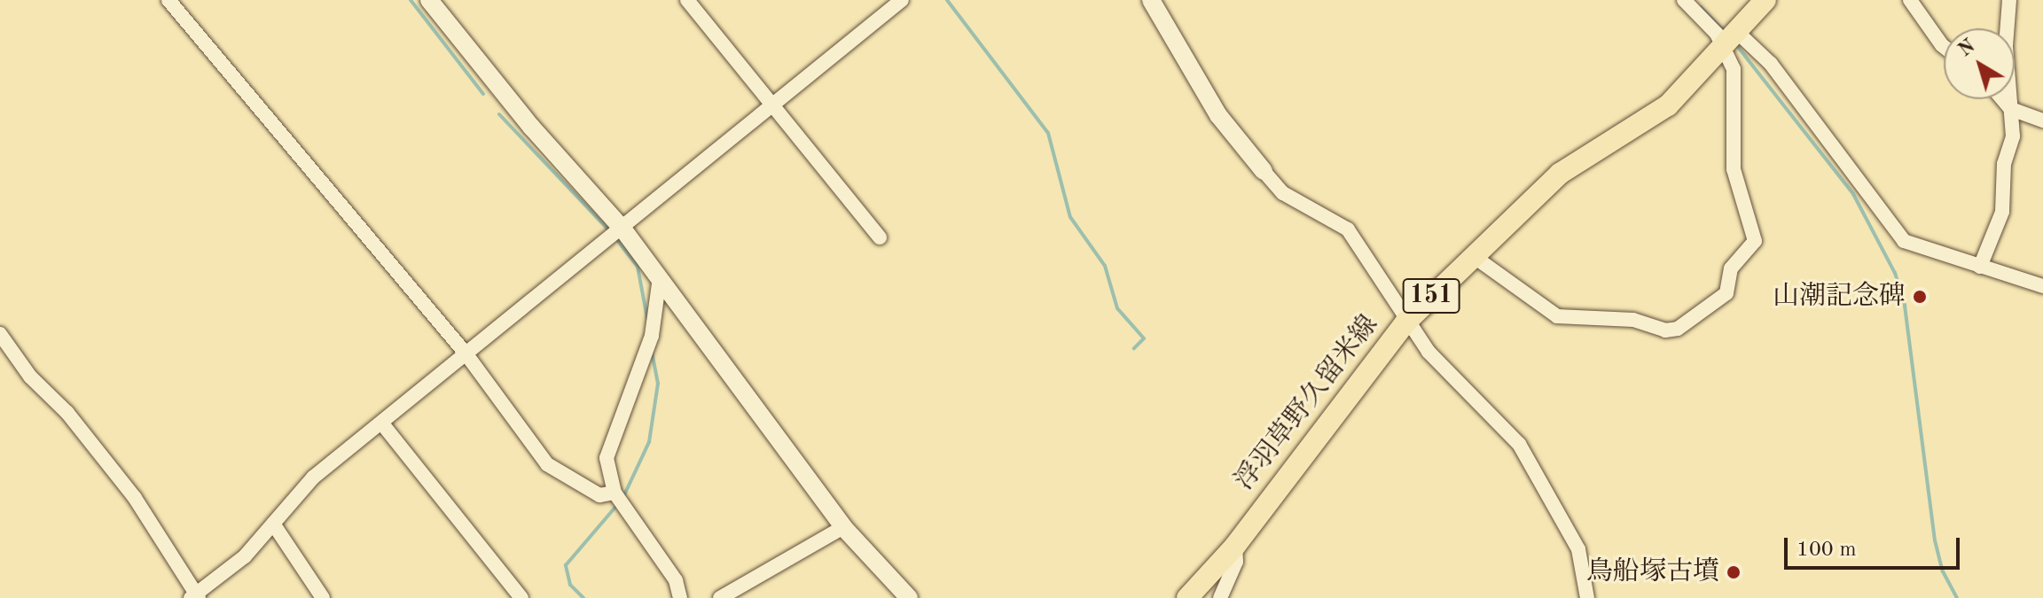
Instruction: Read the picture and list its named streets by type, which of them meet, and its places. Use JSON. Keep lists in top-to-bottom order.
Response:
{
  "streets": {
    "main road": ["151", "浮羽草野久留米線"]
  },
  "places": ["山潮記念碑", "鳥船塚古墳"],
  "scale_bar": "100 m",
  "north": "top left"
}
